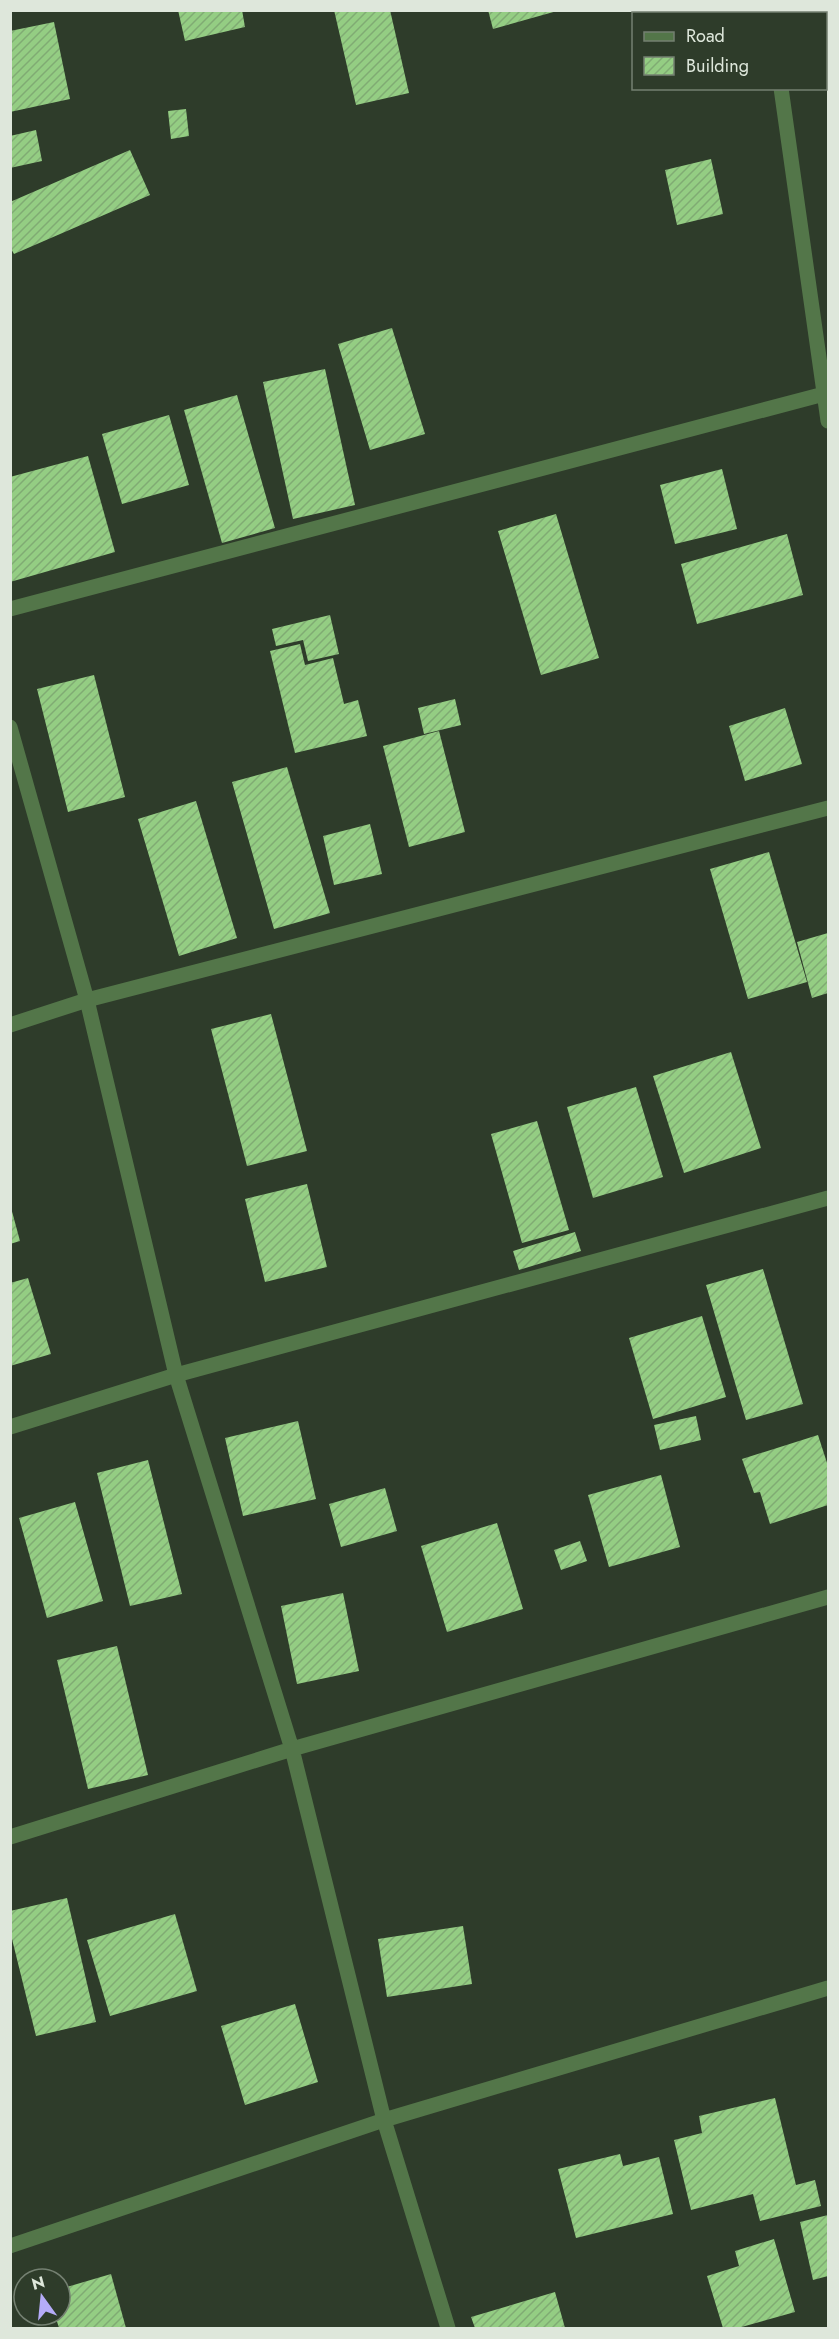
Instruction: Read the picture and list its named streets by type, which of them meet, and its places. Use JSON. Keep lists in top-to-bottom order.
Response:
{
  "legend": ["Road", "Building"],
  "north": "top"
}
